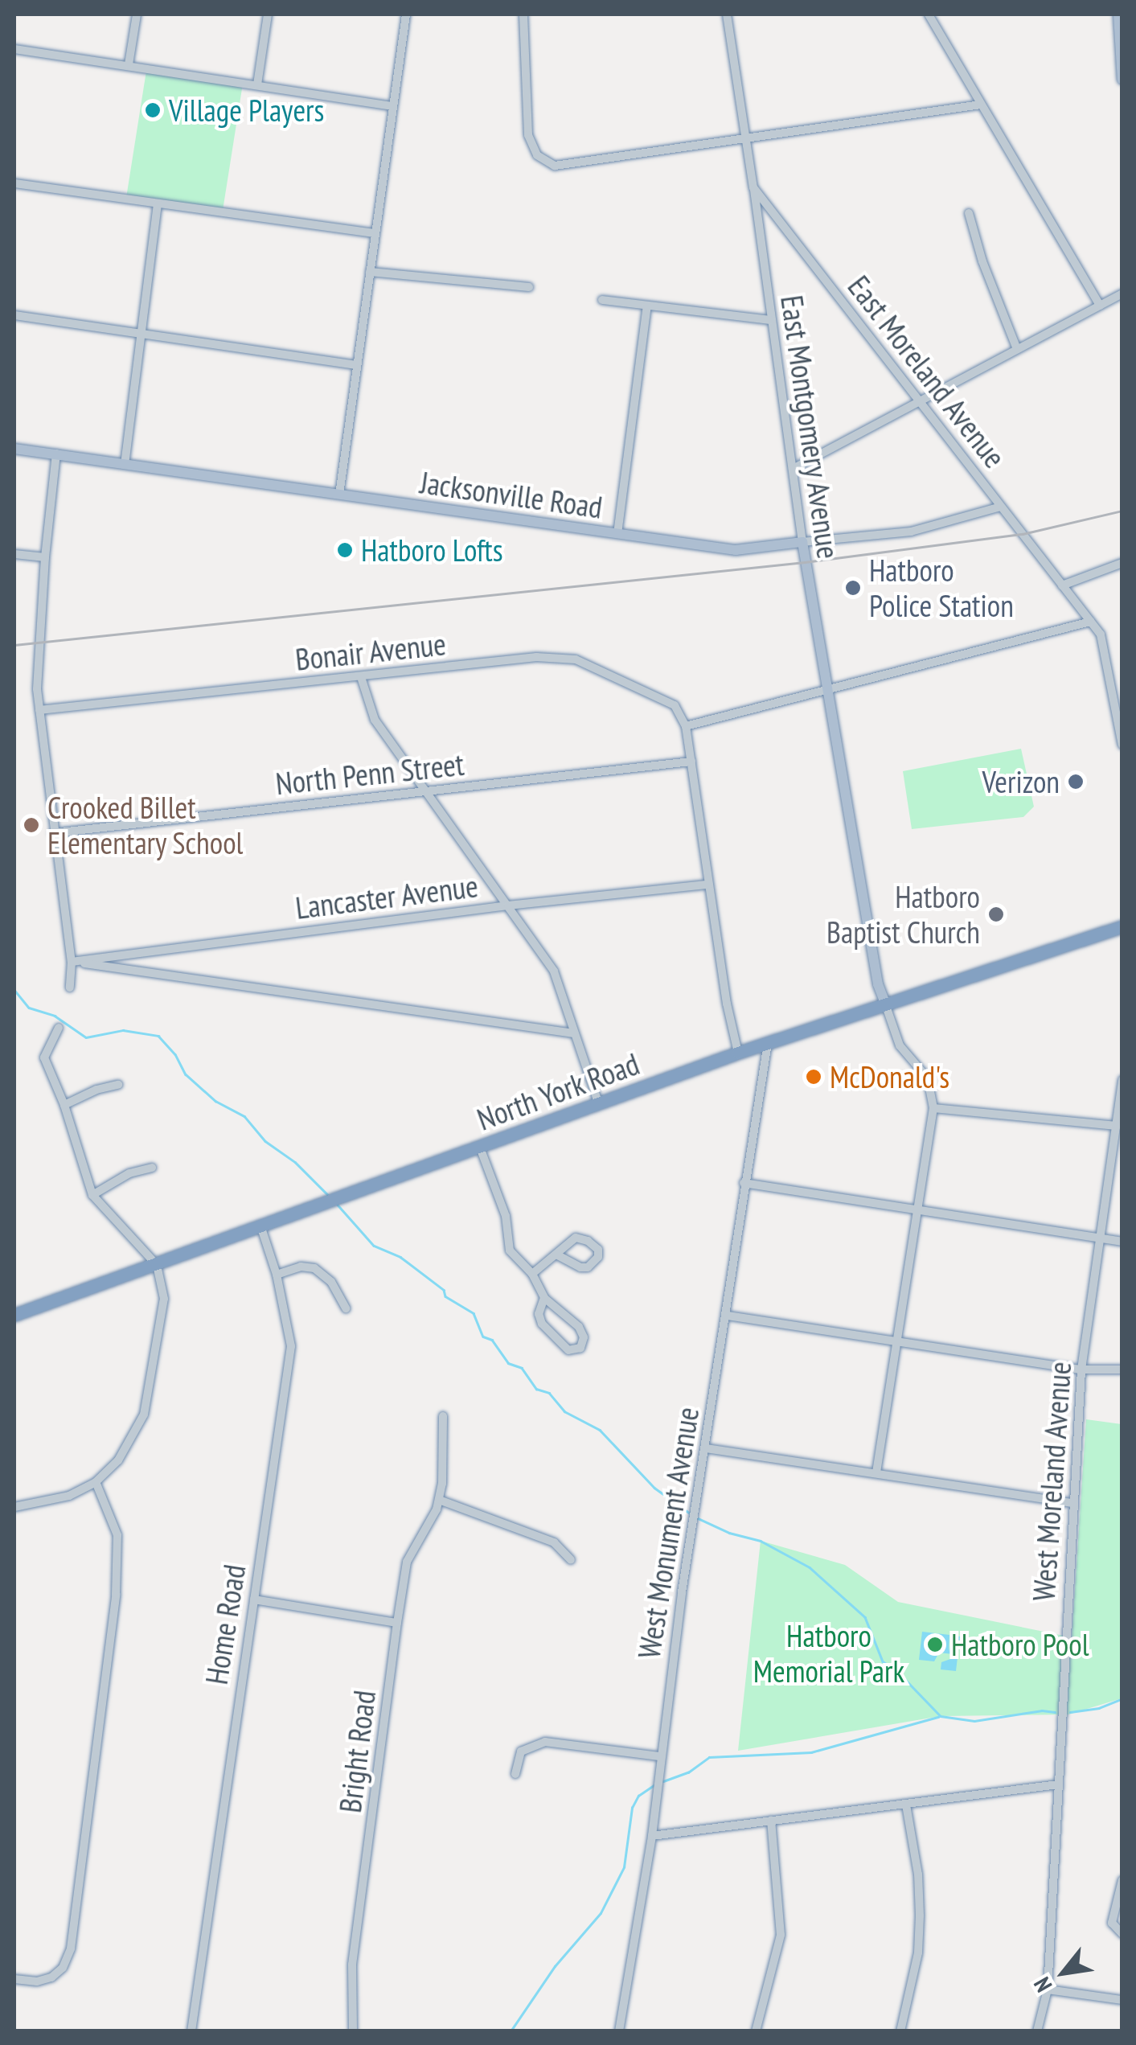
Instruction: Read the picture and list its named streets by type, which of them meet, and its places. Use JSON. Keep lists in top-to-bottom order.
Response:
{
  "streets": {
    "highway": ["North York Road"],
    "main road": ["East Montgomery Avenue", "Jacksonville Road"],
    "street": [
      "East Moreland Avenue",
      "Bonair Avenue",
      "North Penn Street",
      "Lancaster Avenue",
      "West Moreland Avenue",
      "West Monument Avenue",
      "Home Road",
      "Bright Road"
    ]
  },
  "crossings": [
    ["East Moreland Avenue", "East Montgomery Avenue"],
    ["East Moreland Avenue", "Jacksonville Road"],
    ["East Montgomery Avenue", "Jacksonville Road"],
    ["East Montgomery Avenue", "North York Road"],
    ["North York Road", "West Monument Avenue"],
    ["North York Road", "Home Road"]
  ],
  "parks": ["Hatboro Memorial Park"],
  "places": [
    "Village Players",
    "Hatboro Lofts",
    "Hatboro Police Station",
    "Verizon",
    "Crooked Billet Elementary School",
    "Hatboro Baptist Church",
    "McDonald's",
    "Hatboro Pool"
  ],
  "north": "bottom left"
}
